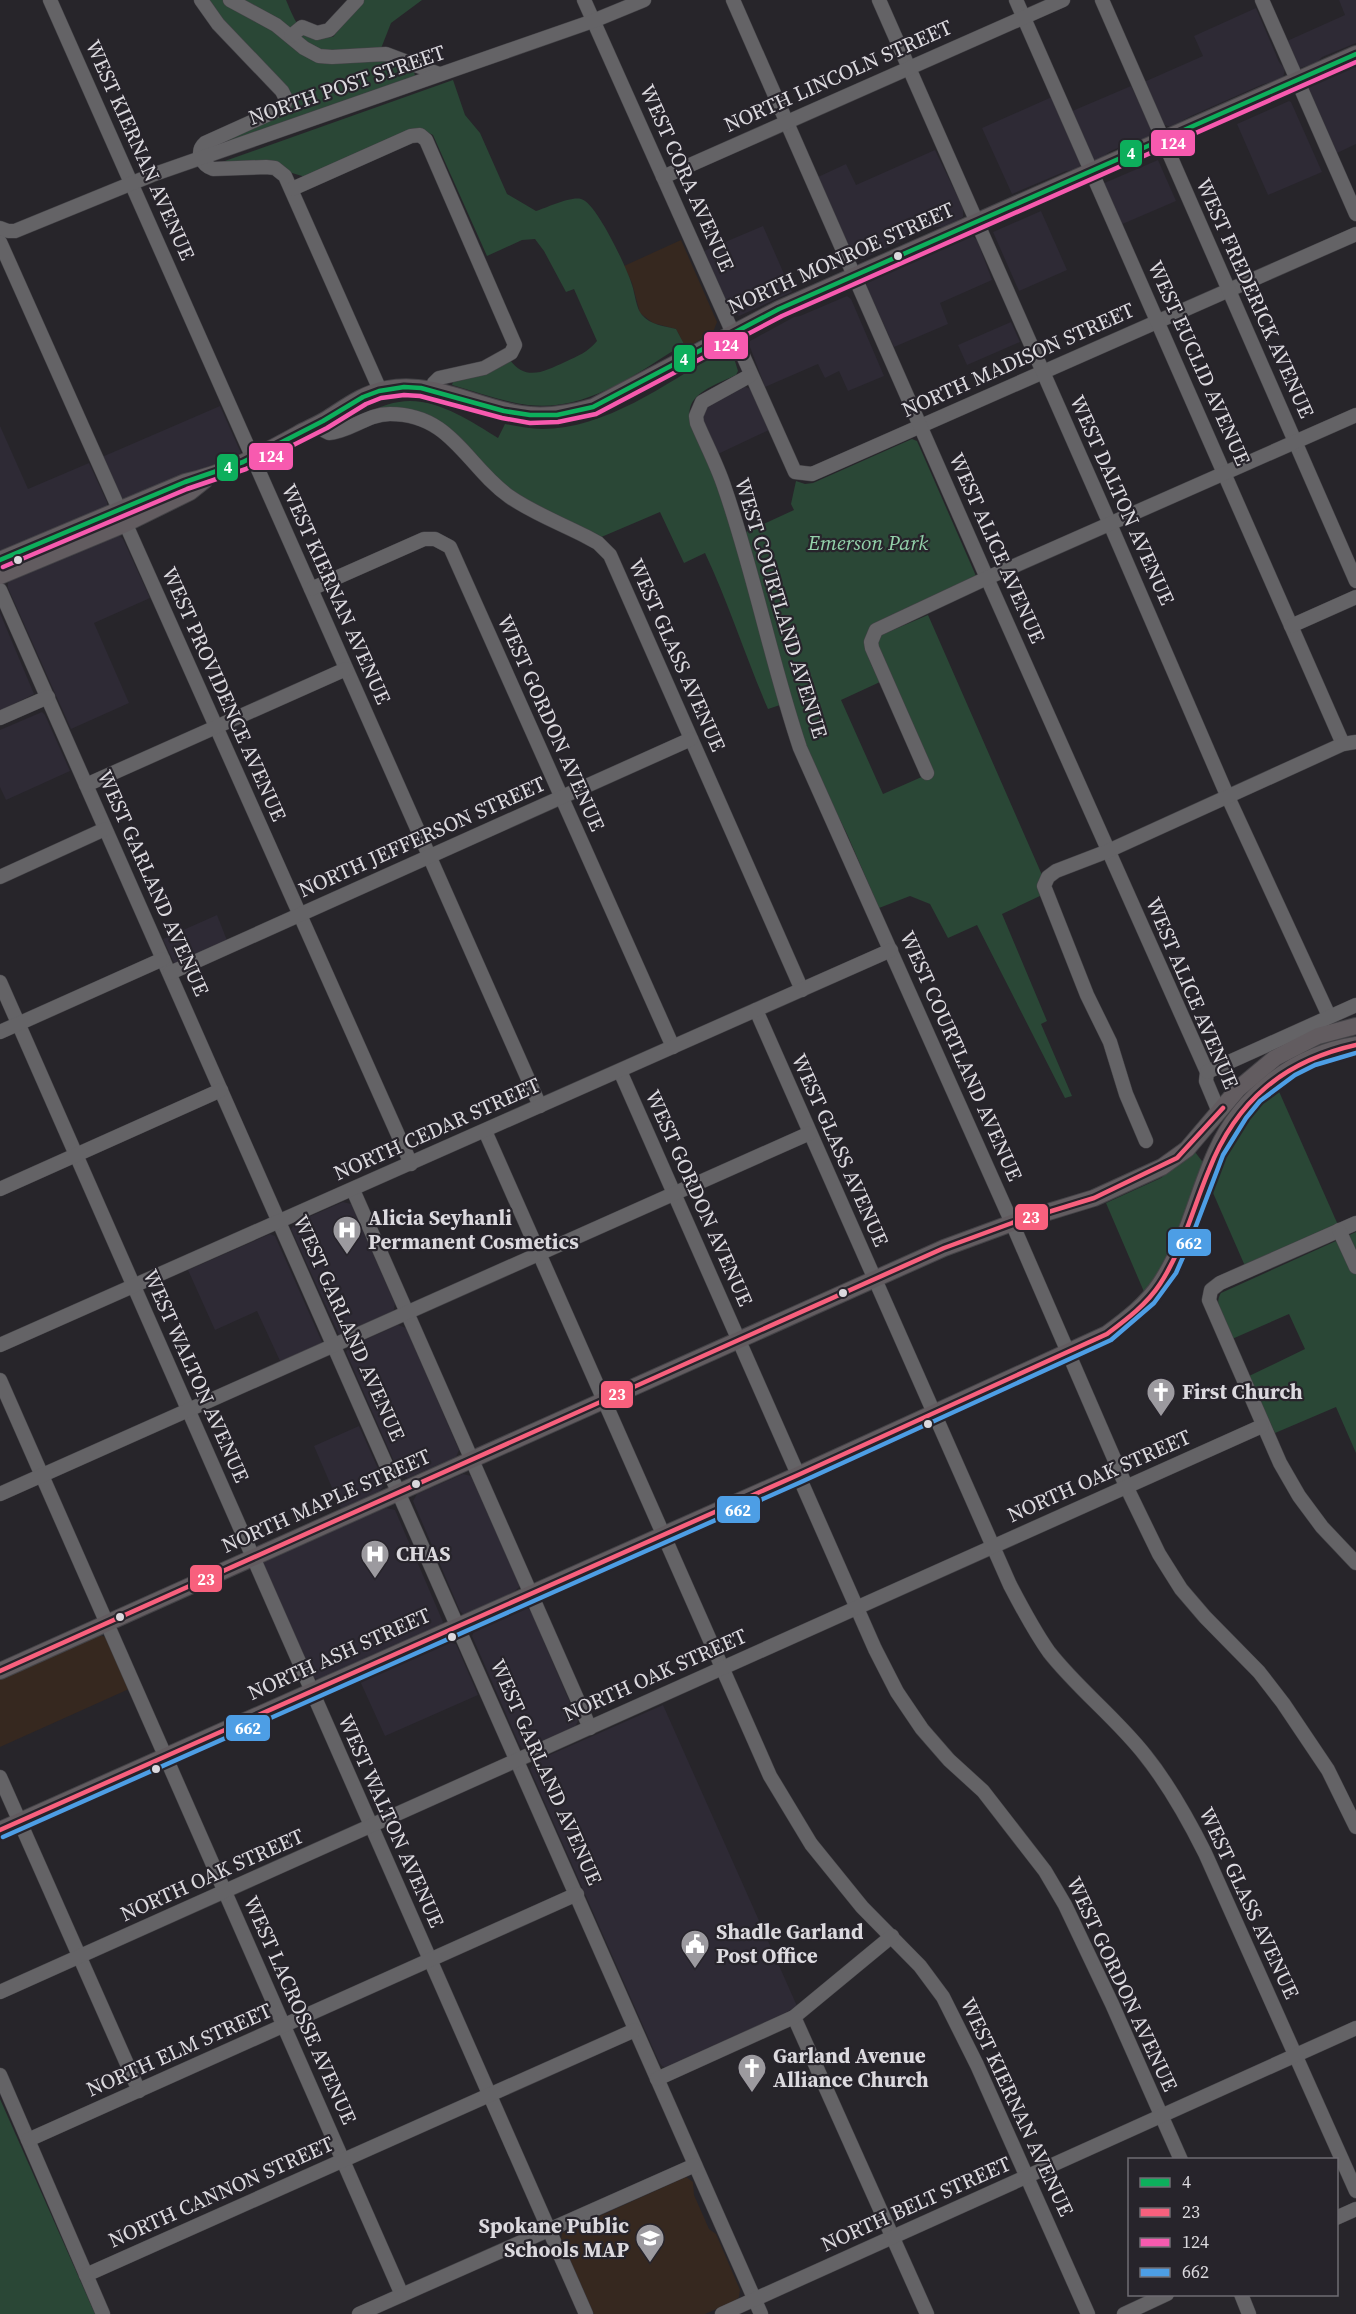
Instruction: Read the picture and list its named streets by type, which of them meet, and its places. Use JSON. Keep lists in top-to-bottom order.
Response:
{
  "streets": {
    "main road": ["NORTH MONROE STREET", "NORTH MAPLE STREET", "NORTH ASH STREET"],
    "street": [
      "NORTH LINCOLN STREET",
      "NORTH POST STREET",
      "WEST KIERNAN AVENUE",
      "WEST CORA AVENUE",
      "WEST FREDERICK AVENUE",
      "NORTH MADISON STREET",
      "WEST EUCLID AVENUE",
      "WEST DALTON AVENUE",
      "WEST ALICE AVENUE",
      "WEST COURTLAND AVENUE",
      "WEST GLASS AVENUE",
      "WEST PROVIDENCE AVENUE",
      "WEST GORDON AVENUE",
      "NORTH JEFFERSON STREET",
      "WEST GARLAND AVENUE",
      "NORTH CEDAR STREET",
      "WEST WALTON AVENUE",
      "NORTH OAK STREET",
      "WEST LACROSSE AVENUE",
      "NORTH ELM STREET",
      "NORTH CANNON STREET",
      "NORTH BELT STREET"
    ]
  },
  "crossings": [
    ["NORTH LINCOLN STREET", "WEST CORA AVENUE"],
    ["NORTH LINCOLN STREET", "WEST EUCLID AVENUE"],
    ["NORTH LINCOLN STREET", "WEST DALTON AVENUE"],
    ["NORTH LINCOLN STREET", "WEST ALICE AVENUE"],
    ["NORTH POST STREET", "WEST KIERNAN AVENUE"],
    ["NORTH POST STREET", "WEST CORA AVENUE"],
    ["NORTH POST STREET", "WEST PROVIDENCE AVENUE"],
    ["WEST KIERNAN AVENUE", "NORTH MONROE STREET"],
    ["WEST KIERNAN AVENUE", "WEST GORDON AVENUE"],
    ["WEST KIERNAN AVENUE", "NORTH JEFFERSON STREET"],
    ["WEST KIERNAN AVENUE", "NORTH CEDAR STREET"],
    ["WEST KIERNAN AVENUE", "NORTH OAK STREET"],
    ["WEST KIERNAN AVENUE", "NORTH MAPLE STREET"],
    ["WEST KIERNAN AVENUE", "NORTH ASH STREET"],
    ["WEST KIERNAN AVENUE", "NORTH BELT STREET"],
    ["WEST CORA AVENUE", "NORTH MONROE STREET"],
    ["WEST CORA AVENUE", "NORTH MADISON STREET"],
    ["WEST CORA AVENUE", "WEST COURTLAND AVENUE"],
    ["NORTH MONROE STREET", "WEST FREDERICK AVENUE"],
    ["NORTH MONROE STREET", "WEST EUCLID AVENUE"],
    ["NORTH MONROE STREET", "WEST DALTON AVENUE"],
    ["NORTH MONROE STREET", "WEST ALICE AVENUE"],
    ["NORTH MONROE STREET", "WEST GLASS AVENUE"],
    ["NORTH MONROE STREET", "WEST PROVIDENCE AVENUE"],
    ["WEST FREDERICK AVENUE", "NORTH MADISON STREET"],
    ["NORTH MADISON STREET", "WEST EUCLID AVENUE"],
    ["NORTH MADISON STREET", "WEST DALTON AVENUE"],
    ["NORTH MADISON STREET", "WEST ALICE AVENUE"],
    ["WEST ALICE AVENUE", "NORTH MAPLE STREET"],
    ["WEST COURTLAND AVENUE", "NORTH CEDAR STREET"],
    ["WEST COURTLAND AVENUE", "NORTH OAK STREET"],
    ["WEST COURTLAND AVENUE", "NORTH MAPLE STREET"],
    ["WEST COURTLAND AVENUE", "NORTH ASH STREET"],
    ["WEST GLASS AVENUE", "NORTH JEFFERSON STREET"],
    ["WEST GLASS AVENUE", "NORTH CEDAR STREET"],
    ["WEST GLASS AVENUE", "NORTH OAK STREET"],
    ["WEST GLASS AVENUE", "NORTH MAPLE STREET"],
    ["WEST GLASS AVENUE", "NORTH ASH STREET"],
    ["WEST GLASS AVENUE", "NORTH BELT STREET"],
    ["WEST PROVIDENCE AVENUE", "NORTH JEFFERSON STREET"],
    ["WEST PROVIDENCE AVENUE", "NORTH CEDAR STREET"],
    ["WEST GORDON AVENUE", "NORTH JEFFERSON STREET"],
    ["WEST GORDON AVENUE", "NORTH CEDAR STREET"],
    ["WEST GORDON AVENUE", "NORTH OAK STREET"],
    ["WEST GORDON AVENUE", "NORTH MAPLE STREET"],
    ["WEST GORDON AVENUE", "NORTH ASH STREET"],
    ["WEST GORDON AVENUE", "NORTH BELT STREET"],
    ["NORTH JEFFERSON STREET", "WEST GARLAND AVENUE"],
    ["WEST GARLAND AVENUE", "NORTH CEDAR STREET"],
    ["WEST GARLAND AVENUE", "NORTH OAK STREET"],
    ["WEST GARLAND AVENUE", "NORTH MAPLE STREET"],
    ["WEST GARLAND AVENUE", "NORTH ASH STREET"],
    ["WEST GARLAND AVENUE", "NORTH ELM STREET"],
    ["WEST GARLAND AVENUE", "NORTH CANNON STREET"],
    ["WEST GARLAND AVENUE", "NORTH BELT STREET"],
    ["NORTH CEDAR STREET", "WEST WALTON AVENUE"],
    ["WEST WALTON AVENUE", "NORTH OAK STREET"],
    ["WEST WALTON AVENUE", "NORTH MAPLE STREET"],
    ["WEST WALTON AVENUE", "NORTH ASH STREET"],
    ["WEST WALTON AVENUE", "NORTH ELM STREET"],
    ["WEST WALTON AVENUE", "NORTH CANNON STREET"],
    ["NORTH OAK STREET", "WEST LACROSSE AVENUE"],
    ["NORTH MAPLE STREET", "WEST LACROSSE AVENUE"],
    ["NORTH ASH STREET", "WEST LACROSSE AVENUE"],
    ["WEST LACROSSE AVENUE", "NORTH ELM STREET"],
    ["WEST LACROSSE AVENUE", "NORTH CANNON STREET"]
  ],
  "parks": ["Emerson Park"],
  "places": {
    "hospital": ["Alicia Seyhanli Permanent Cosmetics", "CHAS"],
    "church": ["First Church", "Garland Avenue Alliance Church"],
    "public building": ["Shadle Garland Post Office"],
    "school or university": ["Spokane Public Schools MAP"]
  },
  "lines": [
    "transit line 4",
    "transit line 124",
    "transit line 23",
    "transit line 662"
  ],
  "legend": [
    "4",
    "23",
    "124",
    "662"
  ]
}
